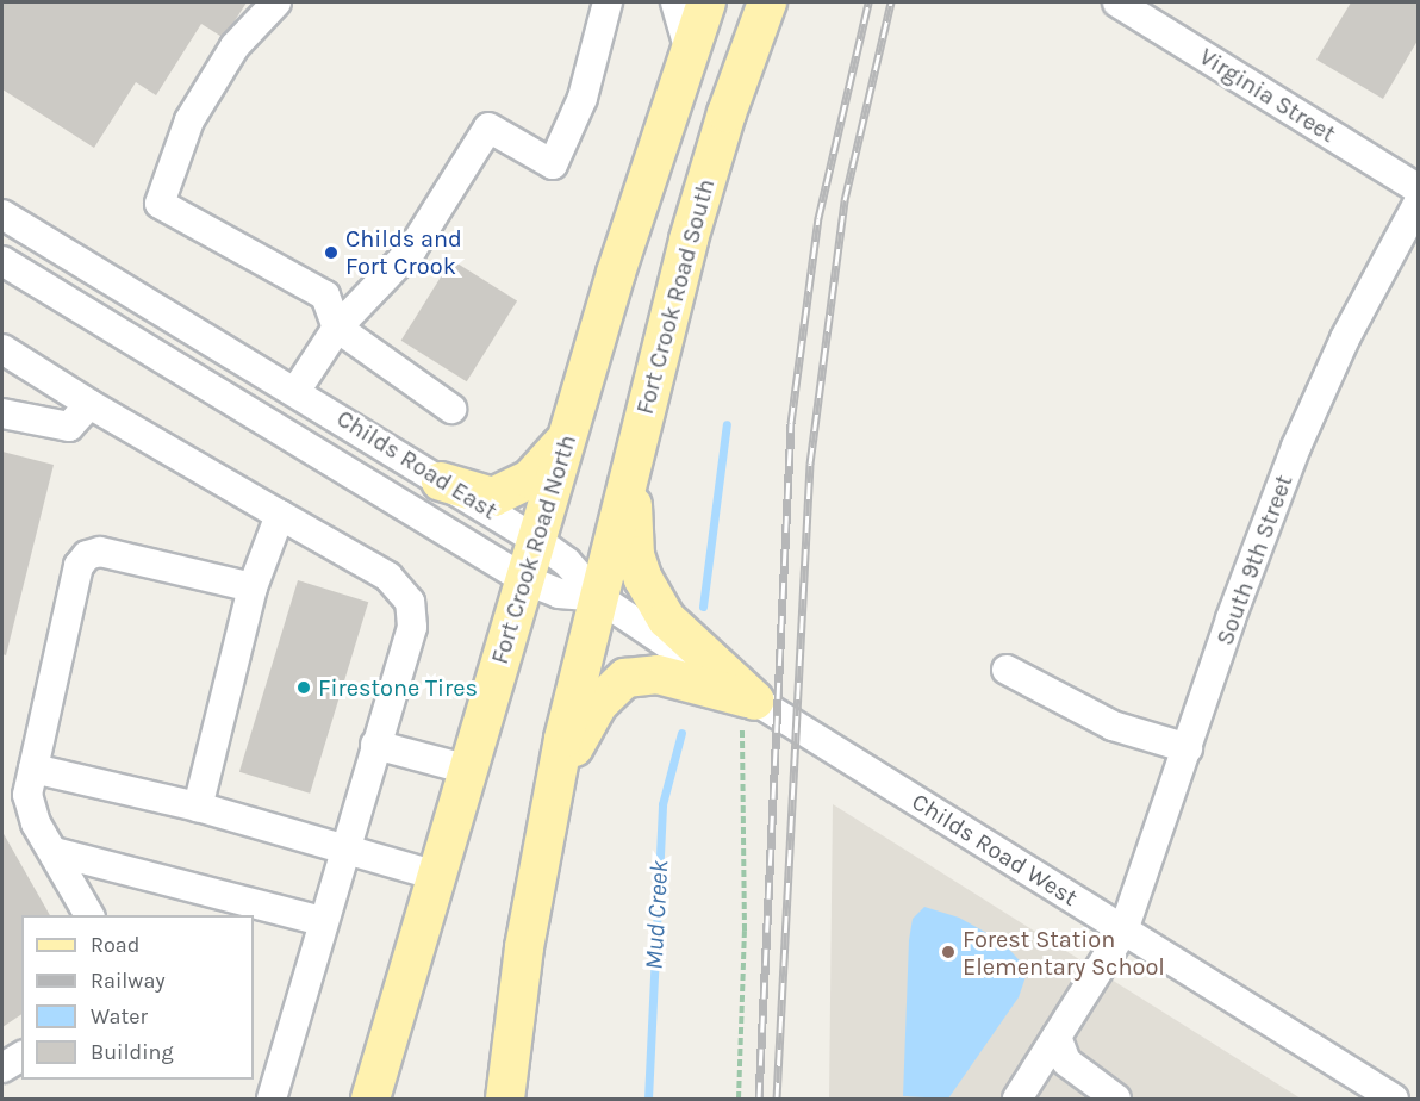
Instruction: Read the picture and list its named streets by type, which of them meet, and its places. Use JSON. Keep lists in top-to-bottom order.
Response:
{
  "streets": {
    "main road": ["Fort Crook Road South", "Fort Crook Road North"],
    "street": [
      "Virginia Street",
      "Childs Road East",
      "South 9th Street",
      "Childs Road West"
    ]
  },
  "crossings": [
    ["Fort Crook Road South", "Childs Road East"],
    ["Fort Crook Road South", "Childs Road West"],
    ["Childs Road East", "Fort Crook Road North"],
    ["Childs Road East", "Childs Road West"],
    ["South 9th Street", "Childs Road West"]
  ],
  "water": ["Mud Creek"],
  "places": ["Childs and Fort Crook", "Firestone Tires", "Forest Station Elementary School"],
  "legend": [
    "Road",
    "Railway",
    "Water",
    "Building"
  ]
}
